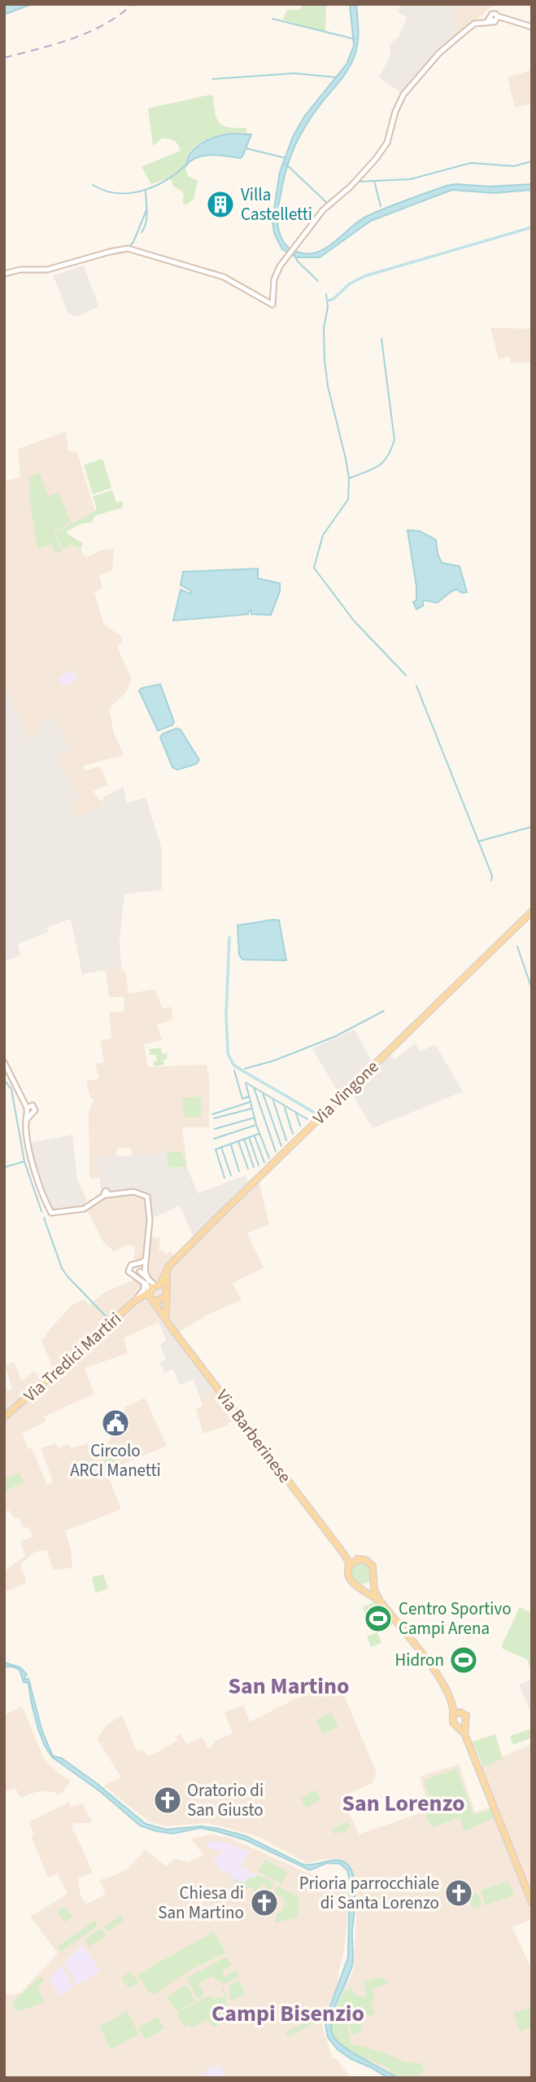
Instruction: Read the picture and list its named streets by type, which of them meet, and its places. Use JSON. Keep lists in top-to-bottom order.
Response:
{
  "streets": {
    "main road": ["Via Vingone", "Via Tredici Martiri", "Via Barberinese"]
  },
  "crossings": [
    ["Via Vingone", "Via Tredici Martiri"],
    ["Via Vingone", "Via Barberinese"],
    ["Via Tredici Martiri", "Via Barberinese"]
  ],
  "districts": ["San Martino", "San Lorenzo", "Campi Bisenzio"],
  "places": {
    "building": ["Villa Castelletti"],
    "public building": ["Circolo ARCI Manetti"],
    "sports": ["Centro Sportivo Campi Arena", "Hidron"],
    "church": ["Oratorio di San Giusto", "Prioria parrocchiale di Santa Lorenzo", "Chiesa di San Martino"]
  }
}
